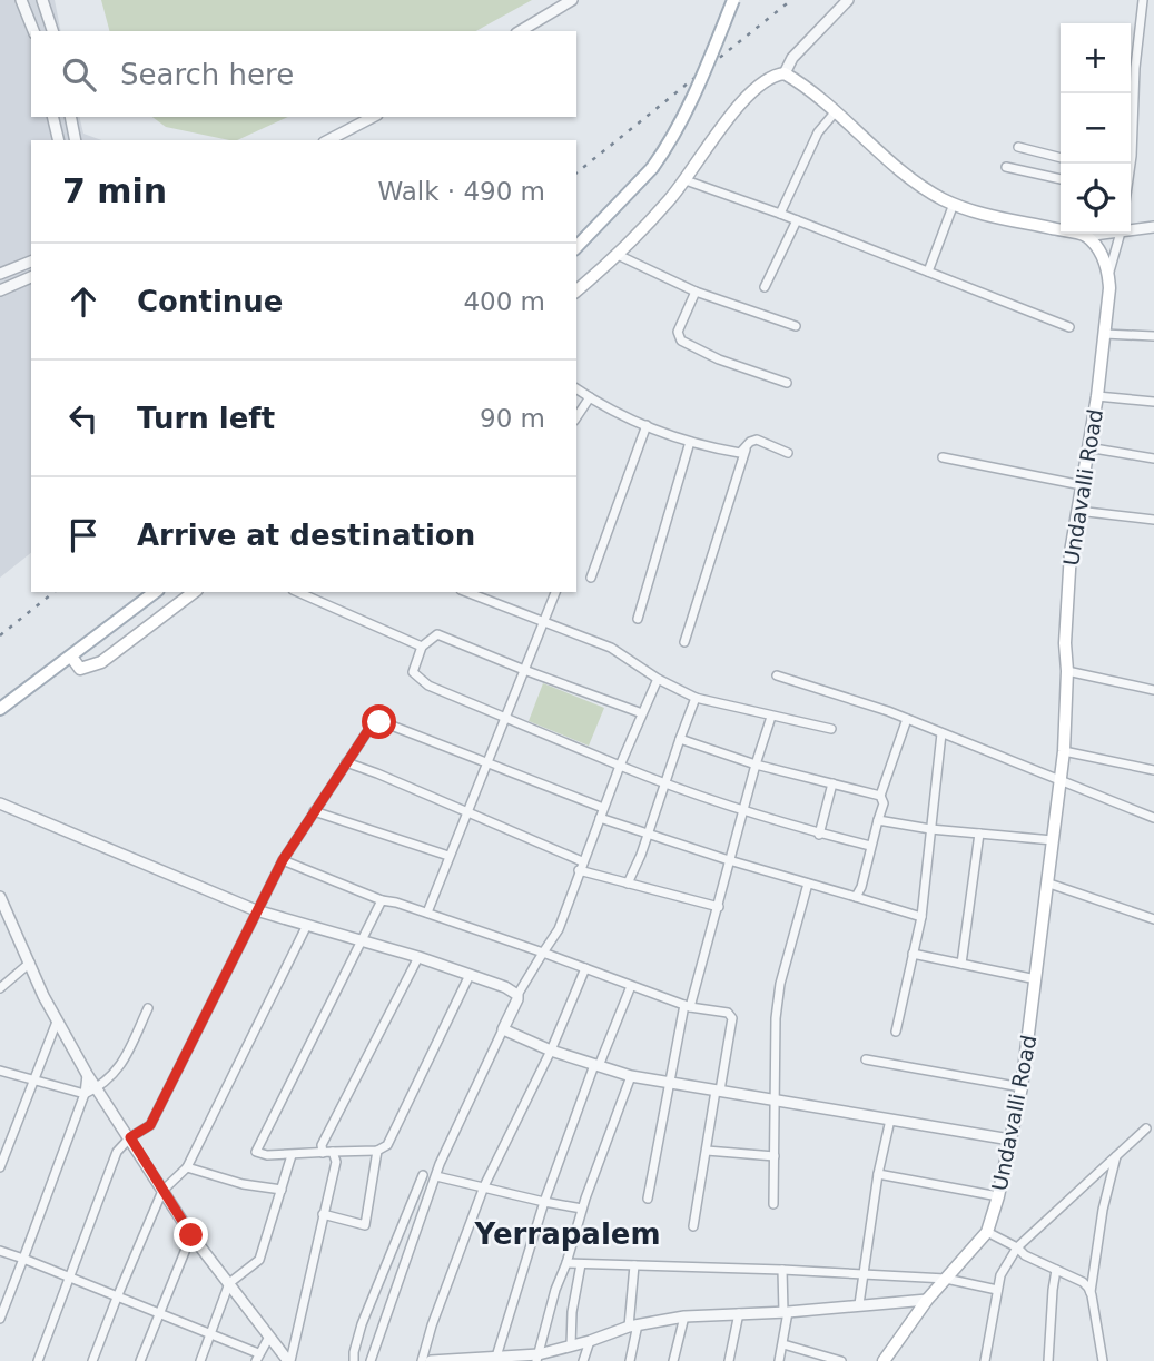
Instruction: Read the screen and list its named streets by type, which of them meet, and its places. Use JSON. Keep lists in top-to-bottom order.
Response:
{
  "streets": {
    "main road": ["Undavalli Road"]
  },
  "districts": ["Yerrapalem"],
  "page": {
    "map_buttons": ["+", "−"],
    "search": "Search here",
    "heading": ["7 min", "Walk · 490 m"],
    "list": [
      ["Continue", "400 m"],
      ["Turn left", "90 m"],
      "Arrive at destination"
    ]
  }
}
